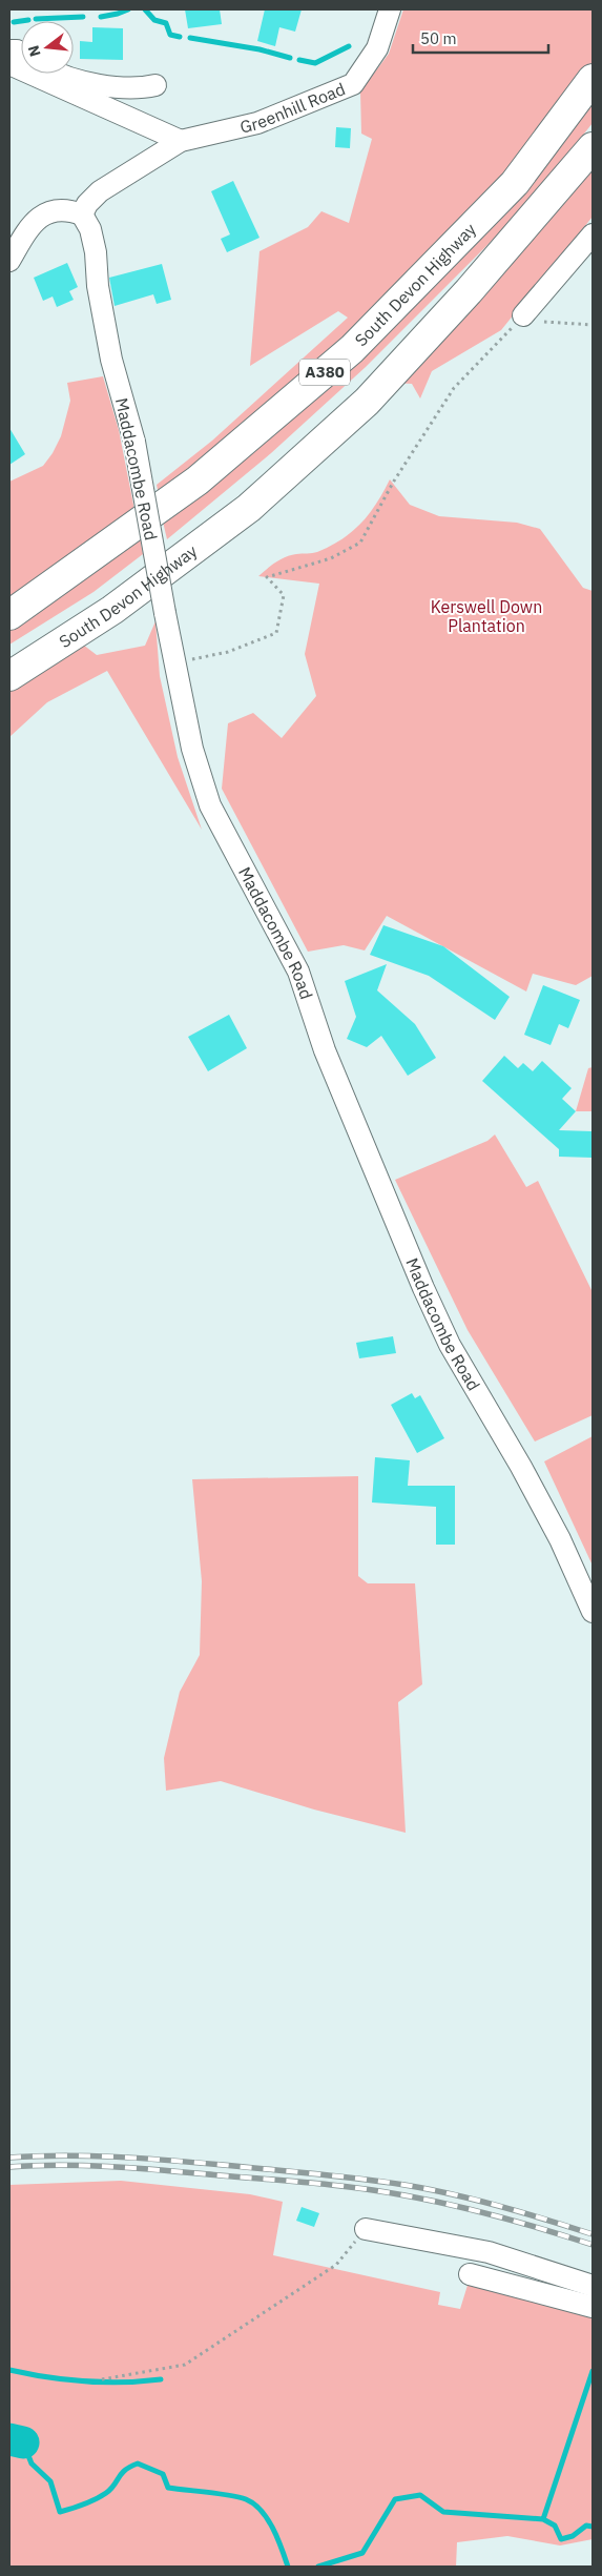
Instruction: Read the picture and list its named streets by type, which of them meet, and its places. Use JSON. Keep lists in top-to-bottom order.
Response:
{
  "streets": {
    "highway": ["South Devon Highway", "A380"],
    "street": ["Greenhill Road", "Maddacombe Road"]
  },
  "crossings": [
    ["Greenhill Road", "Maddacombe Road"]
  ],
  "parks": ["Kerswell Down Plantation"],
  "scale_bar": "50 m",
  "north": "left"
}
